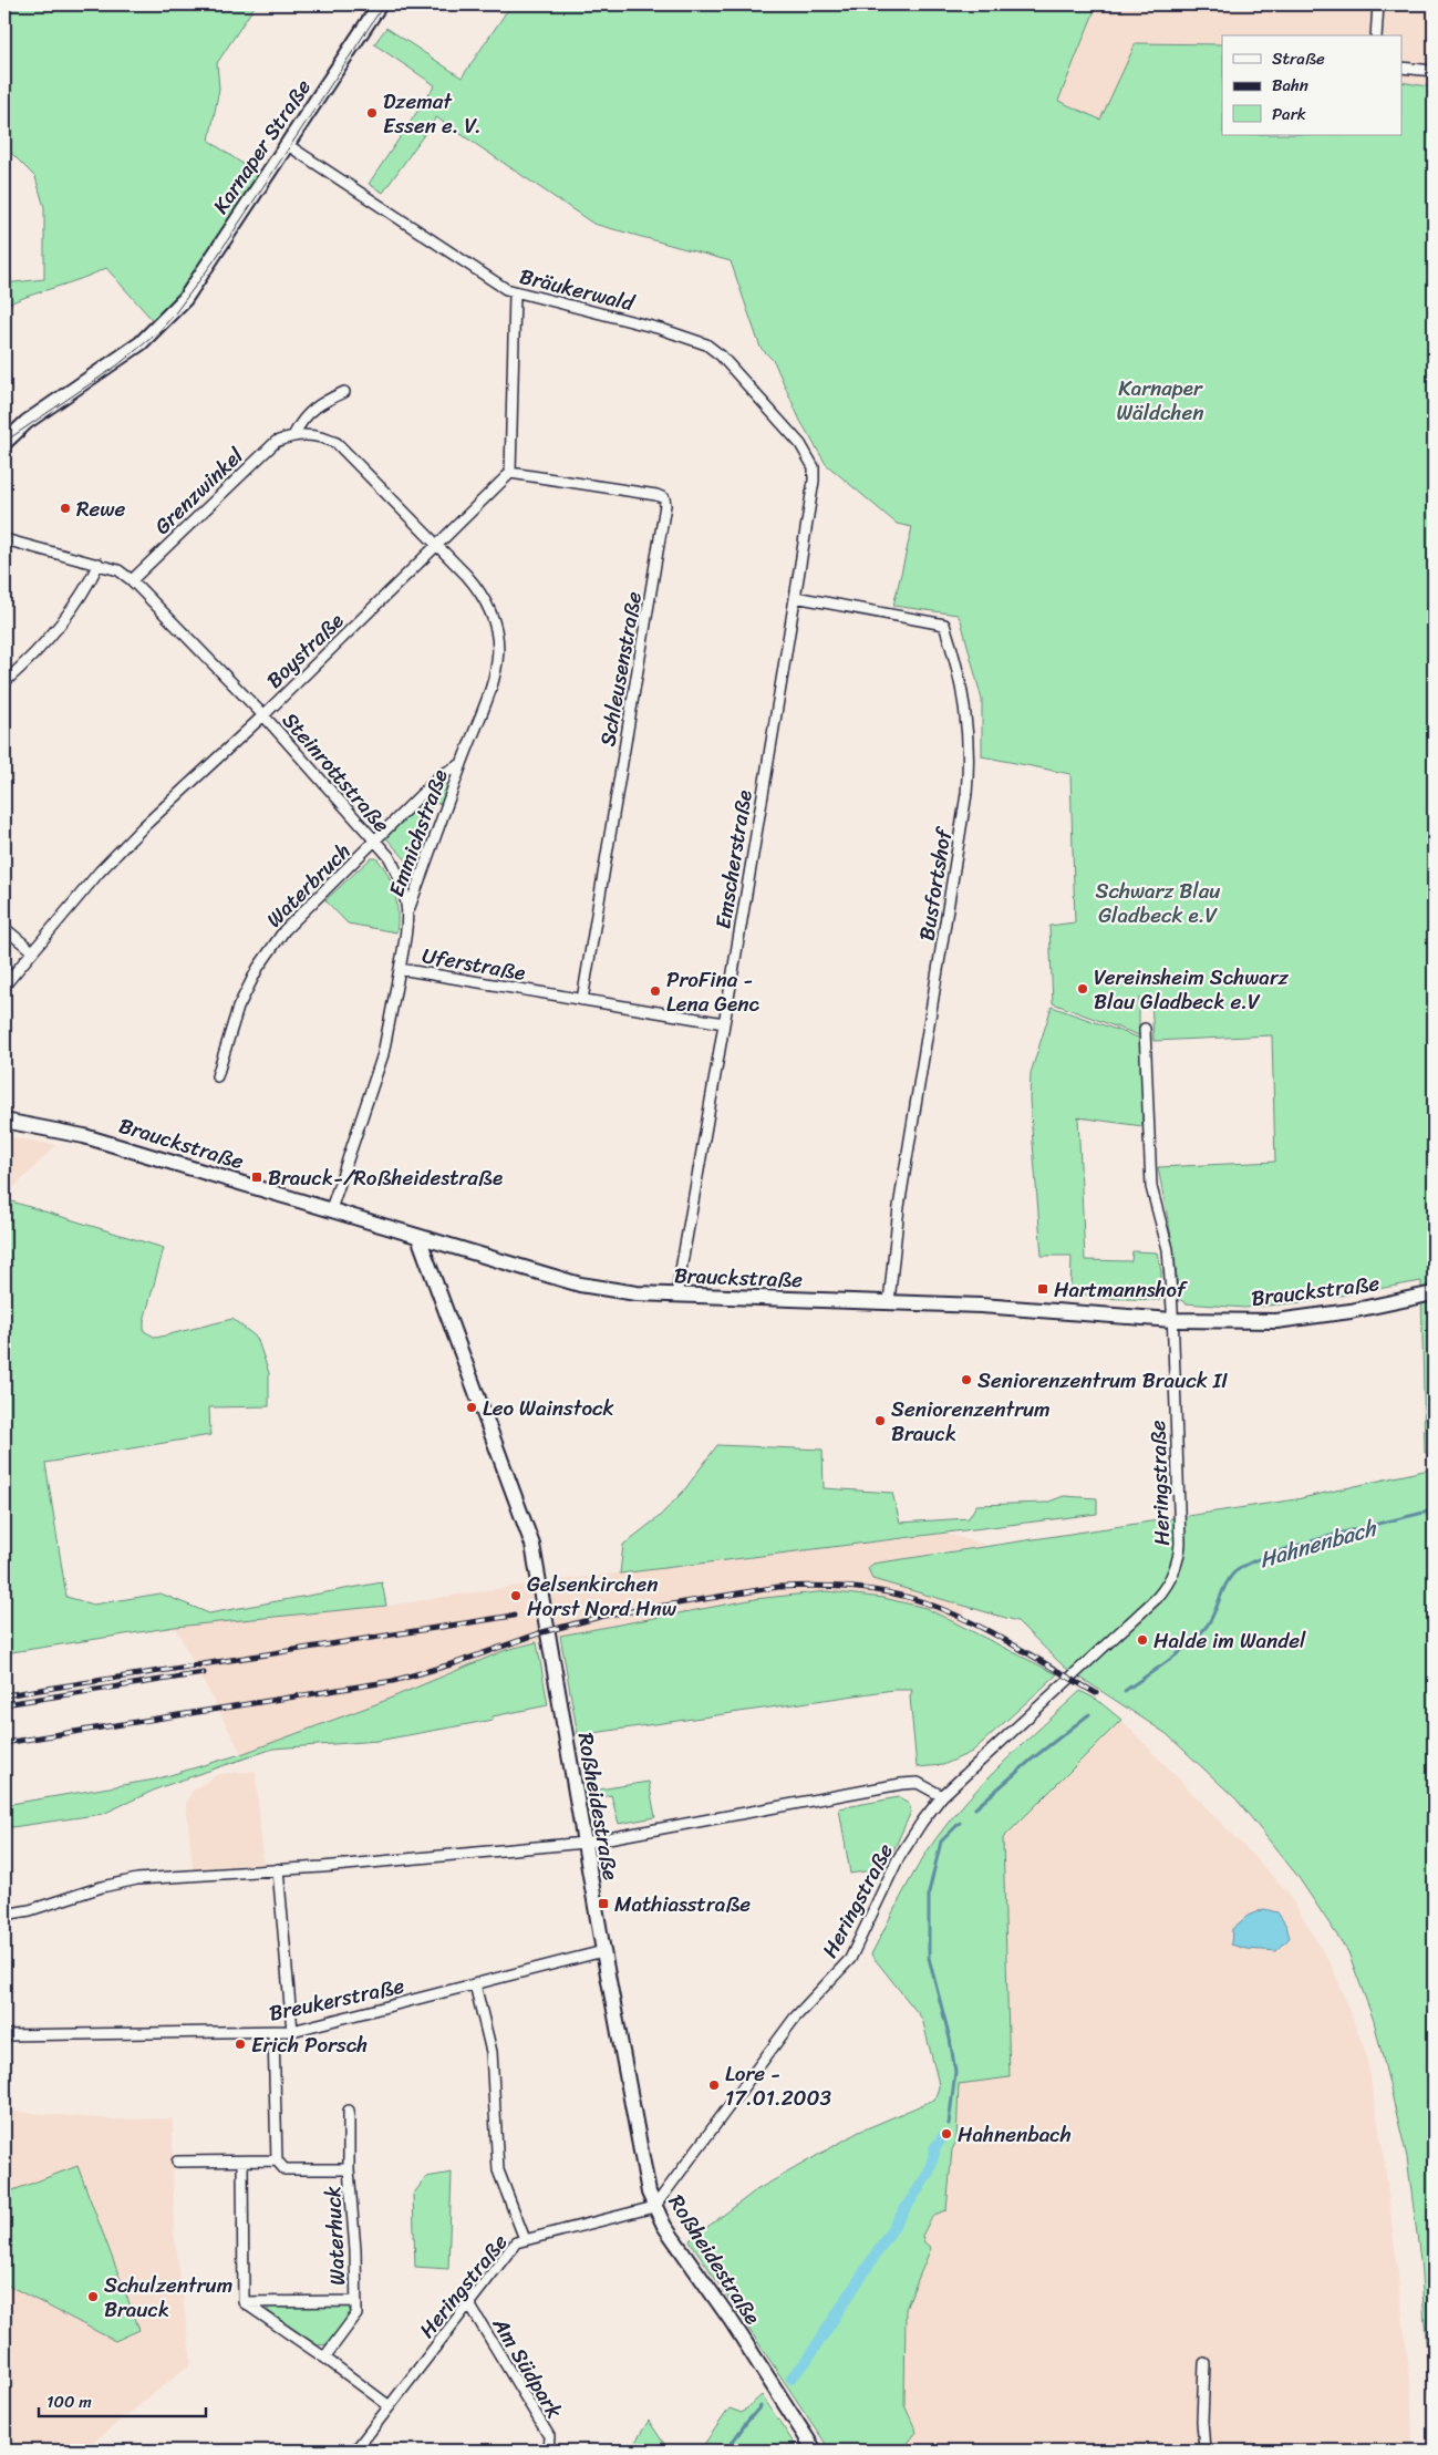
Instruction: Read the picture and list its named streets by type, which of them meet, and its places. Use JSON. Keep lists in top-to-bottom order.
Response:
{
  "streets": {
    "main road": ["Karnaper Straße", "Brauckstraße", "Roßheidestraße"],
    "street": [
      "Bräukerwald",
      "Grenzwinkel",
      "Boystraße",
      "Schleusenstraße",
      "Steinrottstraße",
      "Emmichstraße",
      "Emscherstraße",
      "Waterbruch",
      "Busfortshof",
      "Uferstraße",
      "Heringstraße",
      "Breukerstraße",
      "Waterhuck",
      "Am Südpark"
    ]
  },
  "crossings": [
    ["Karnaper Straße", "Bräukerwald"],
    ["Bräukerwald", "Emscherstraße"],
    ["Grenzwinkel", "Steinrottstraße"],
    ["Boystraße", "Schleusenstraße"],
    ["Boystraße", "Steinrottstraße"],
    ["Boystraße", "Emmichstraße"],
    ["Schleusenstraße", "Uferstraße"],
    ["Steinrottstraße", "Emmichstraße"],
    ["Steinrottstraße", "Waterbruch"],
    ["Steinrottstraße", "Uferstraße"],
    ["Emmichstraße", "Waterbruch"],
    ["Emscherstraße", "Busfortshof"],
    ["Emscherstraße", "Uferstraße"],
    ["Emscherstraße", "Brauckstraße"],
    ["Busfortshof", "Brauckstraße"],
    ["Uferstraße", "Brauckstraße"],
    ["Brauckstraße", "Heringstraße"],
    ["Brauckstraße", "Roßheidestraße"],
    ["Heringstraße", "Roßheidestraße"],
    ["Heringstraße", "Am Südpark"],
    ["Roßheidestraße", "Breukerstraße"]
  ],
  "water": ["Hahnenbach"],
  "parks": ["Karnaper Wäldchen", "Schwarz Blau Gladbeck e.V"],
  "places": {
    "other": [
      "Dzemat Essen e. V.",
      "Rewe",
      "Vereinsheim Schwarz Blau Gladbeck e.V",
      "ProFina - Lena Genc",
      "Seniorenzentrum Brauck II",
      "Leo Wainstock",
      "Seniorenzentrum Brauck",
      "Gelsenkirchen Horst Nord Hnw",
      "Halde im Wandel",
      "Erich Porsch",
      "Lore - 17.01.2003",
      "Hahnenbach",
      "Schulzentrum Brauck"
    ],
    "transit": ["Brauck-/Roßheidestraße", "Hartmannshof", "Mathiasstraße"]
  },
  "legend": ["Straße", "Bahn", "Park"],
  "scale_bar": "100 m"
}
